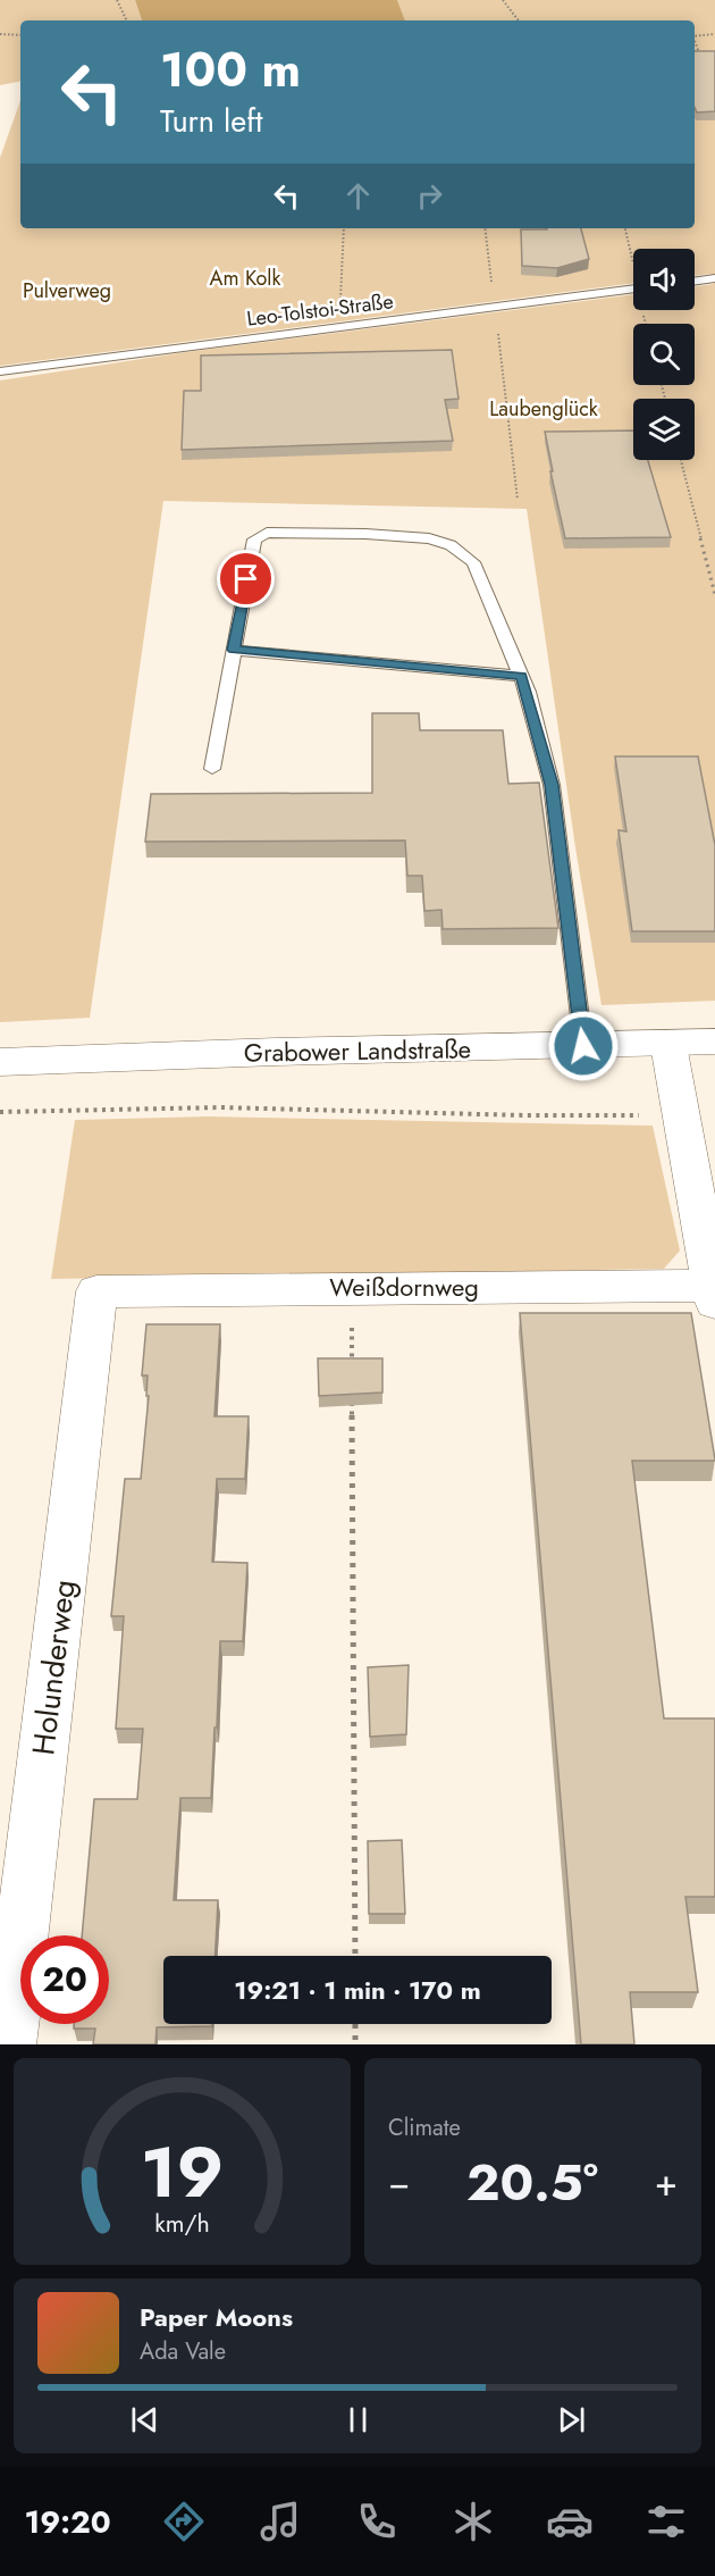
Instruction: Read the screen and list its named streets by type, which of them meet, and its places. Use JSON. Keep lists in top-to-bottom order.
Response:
{
  "streets": {
    "main road": ["Grabower Landstraße"],
    "street": ["Weißdornweg", "Holunderweg"],
    "lane": ["Leo-Tolstoi-Straße"]
  },
  "crossings": [
    ["Weißdornweg", "Holunderweg"]
  ],
  "parks": ["Am Kolk", "Pulverweg", "Laubenglück"],
  "page": {
    "turn": ["100 m", "Turn left"],
    "limit": "20",
    "trip": "19:21 · 1 min · 170 m",
    "tile": "Climate",
    "heat": ["−", "20.5°", "+"],
    "song": ["Paper Moons", "Ada Vale"],
    "tabs": "19:20",
    "gauge": ["19", "km/h"]
  }
}
